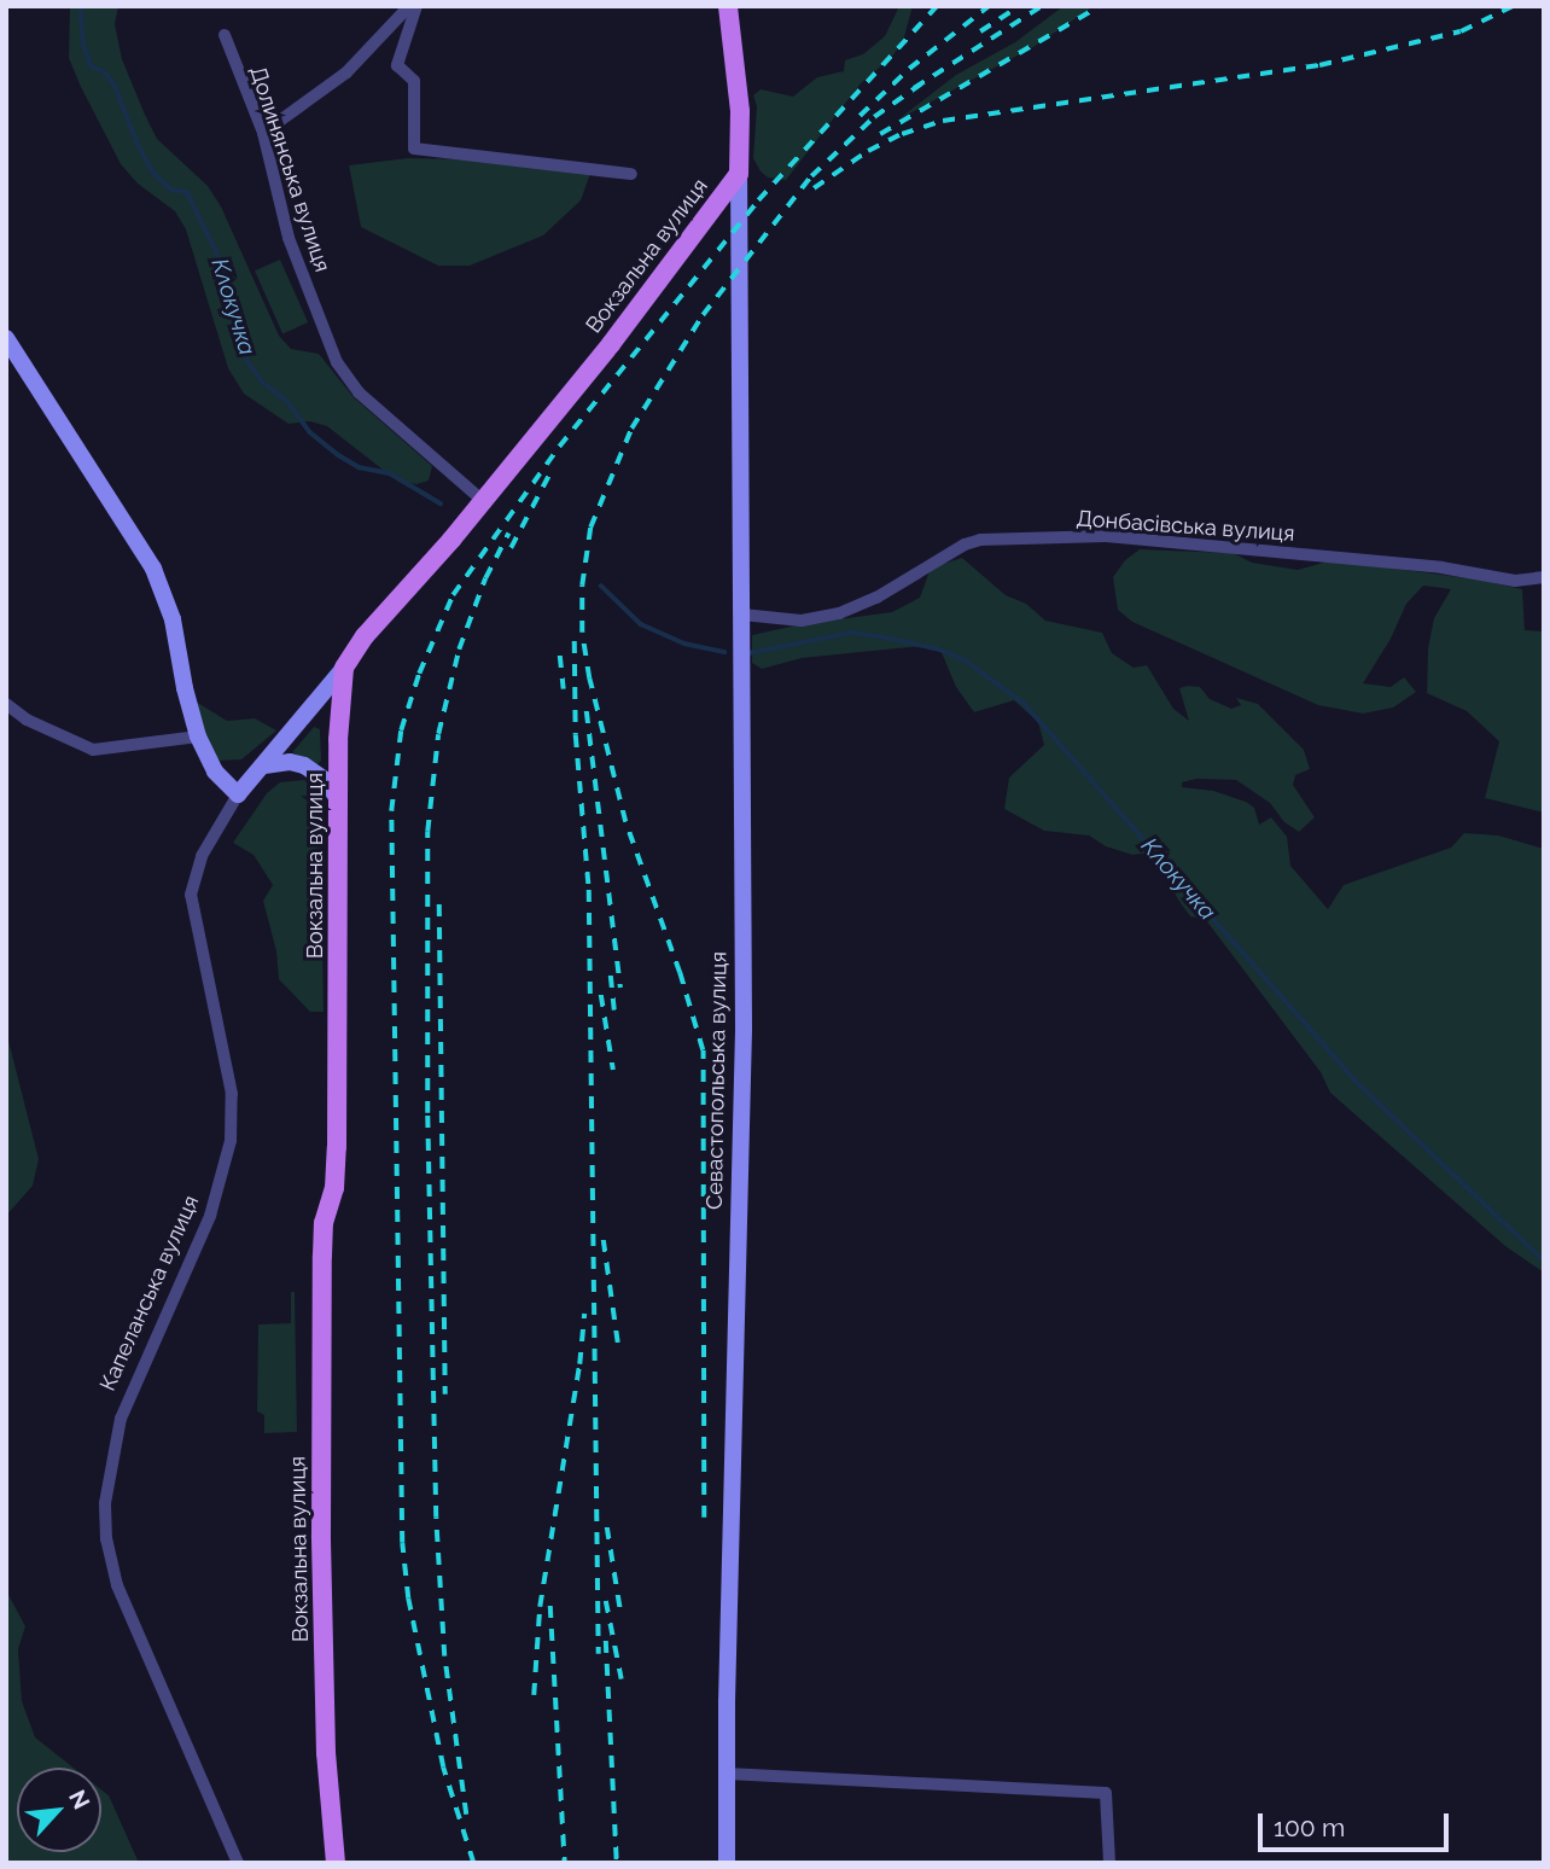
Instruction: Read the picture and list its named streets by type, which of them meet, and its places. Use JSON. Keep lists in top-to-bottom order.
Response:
{
  "streets": {
    "main road": ["Вокзальна вулиця"],
    "street": [
      "Долинянська вулиця",
      "Донбасівська вулиця",
      "Севастопольська вулиця",
      "Капеланська вулиця"
    ]
  },
  "crossings": [
    ["Долинянська вулиця", "Вокзальна вулиця"],
    ["Вокзальна вулиця", "Севастопольська вулиця"],
    ["Вокзальна вулиця", "Капеланська вулиця"],
    ["Донбасівська вулиця", "Севастопольська вулиця"]
  ],
  "water": ["Клокучка"],
  "scale_bar": "100 m",
  "north": "top right"
}
